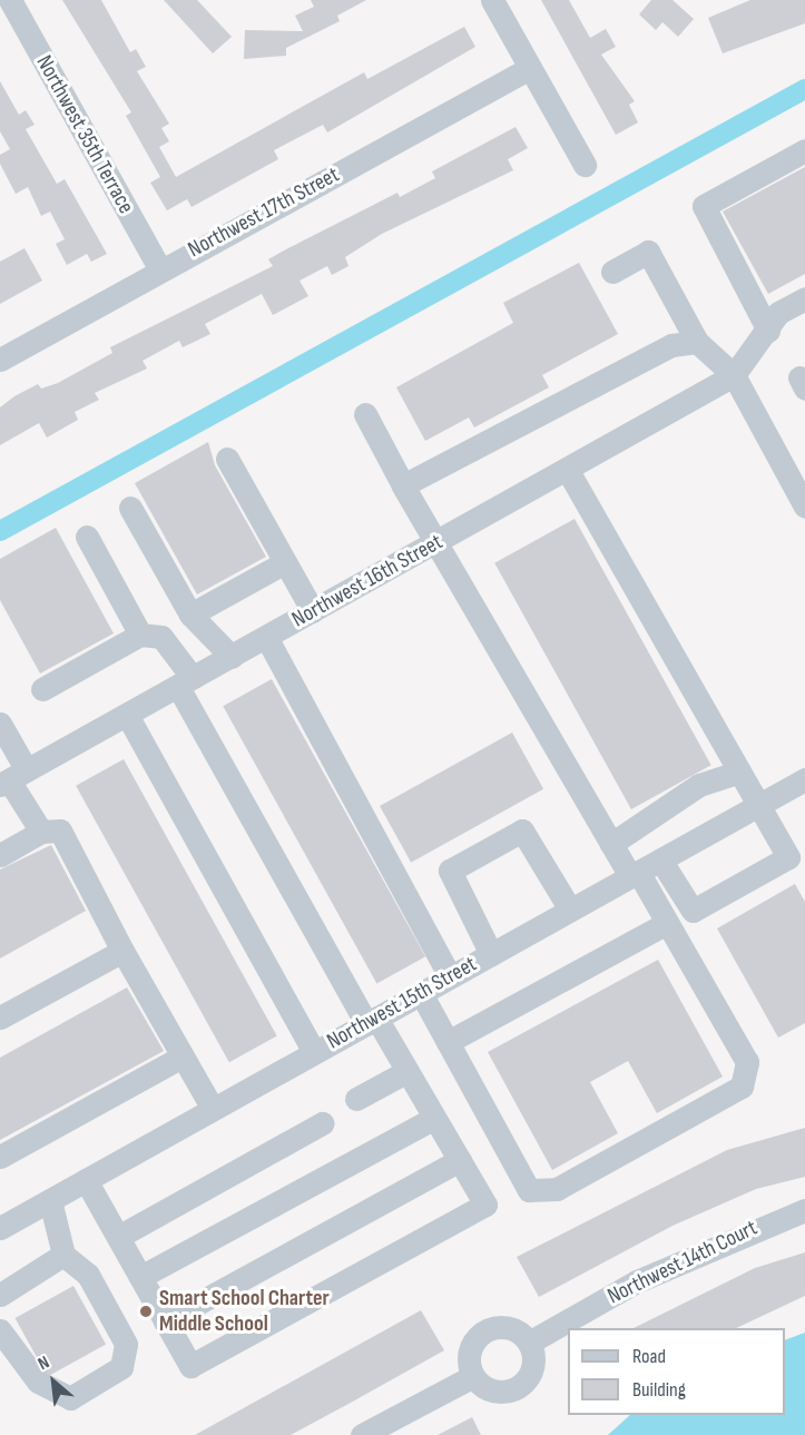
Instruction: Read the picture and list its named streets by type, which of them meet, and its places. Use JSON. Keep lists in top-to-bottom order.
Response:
{
  "streets": {
    "street": [
      "Northwest 35th Terrace",
      "Northwest 17th Street",
      "Northwest 16th Street",
      "Northwest 15th Street",
      "Northwest 14th Court"
    ]
  },
  "crossings": [
    ["Northwest 35th Terrace", "Northwest 17th Street"]
  ],
  "places": ["Smart School Charter Middle School"],
  "legend": ["Road", "Building"],
  "north": "top left"
}
